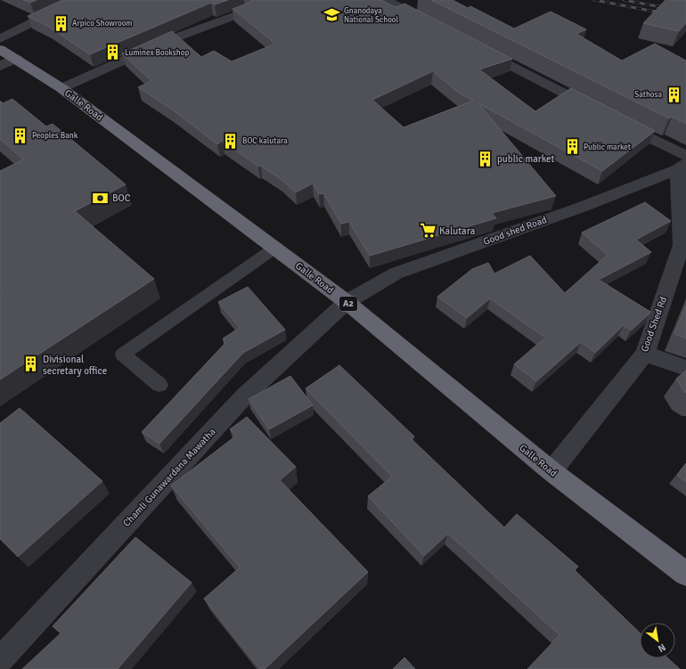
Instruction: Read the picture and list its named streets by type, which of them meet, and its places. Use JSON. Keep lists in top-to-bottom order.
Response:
{
  "streets": {
    "highway": ["Galle Road", "A2"],
    "street": ["Good shed Road", "Good Shed Rd", "Chamli Gunawardana Mawatha"]
  },
  "crossings": [
    ["Galle Road", "Good shed Road"],
    ["Galle Road", "Good Shed Rd"],
    ["Galle Road", "Chamli Gunawardana Mawatha"],
    ["Good shed Road", "Good Shed Rd"],
    ["Good shed Road", "Chamli Gunawardana Mawatha"]
  ],
  "places": {
    "school or university": ["Gnanodaya National School"],
    "building": [
      "Arpico Showroom",
      "Luminex Bookshop",
      "Sathosa",
      "Peoples Bank",
      "BOC kalutara",
      "Public market",
      "public market",
      "Divisional secretary office"
    ],
    "bank": ["BOC"],
    "supermarket": ["Kalutara"]
  },
  "north": "bottom right"
}
